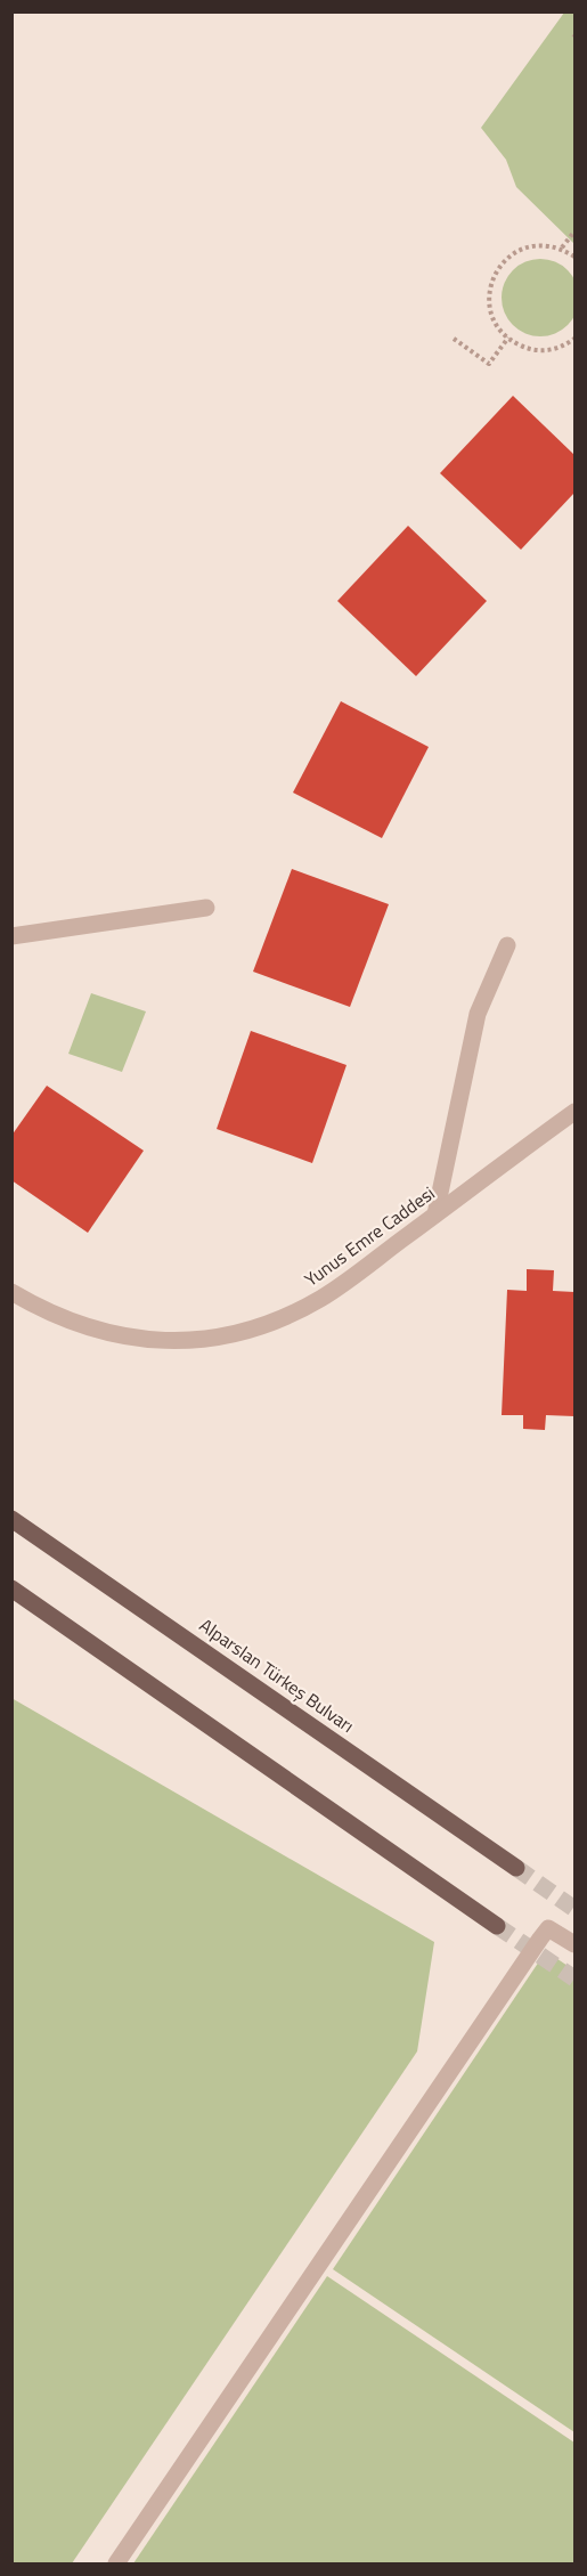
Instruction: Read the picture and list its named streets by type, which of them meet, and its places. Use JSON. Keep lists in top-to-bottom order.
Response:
{
  "streets": {
    "main road": ["Alparslan Türkeş Bulvarı"],
    "street": ["Yunus Emre Caddesi"]
  }
}
